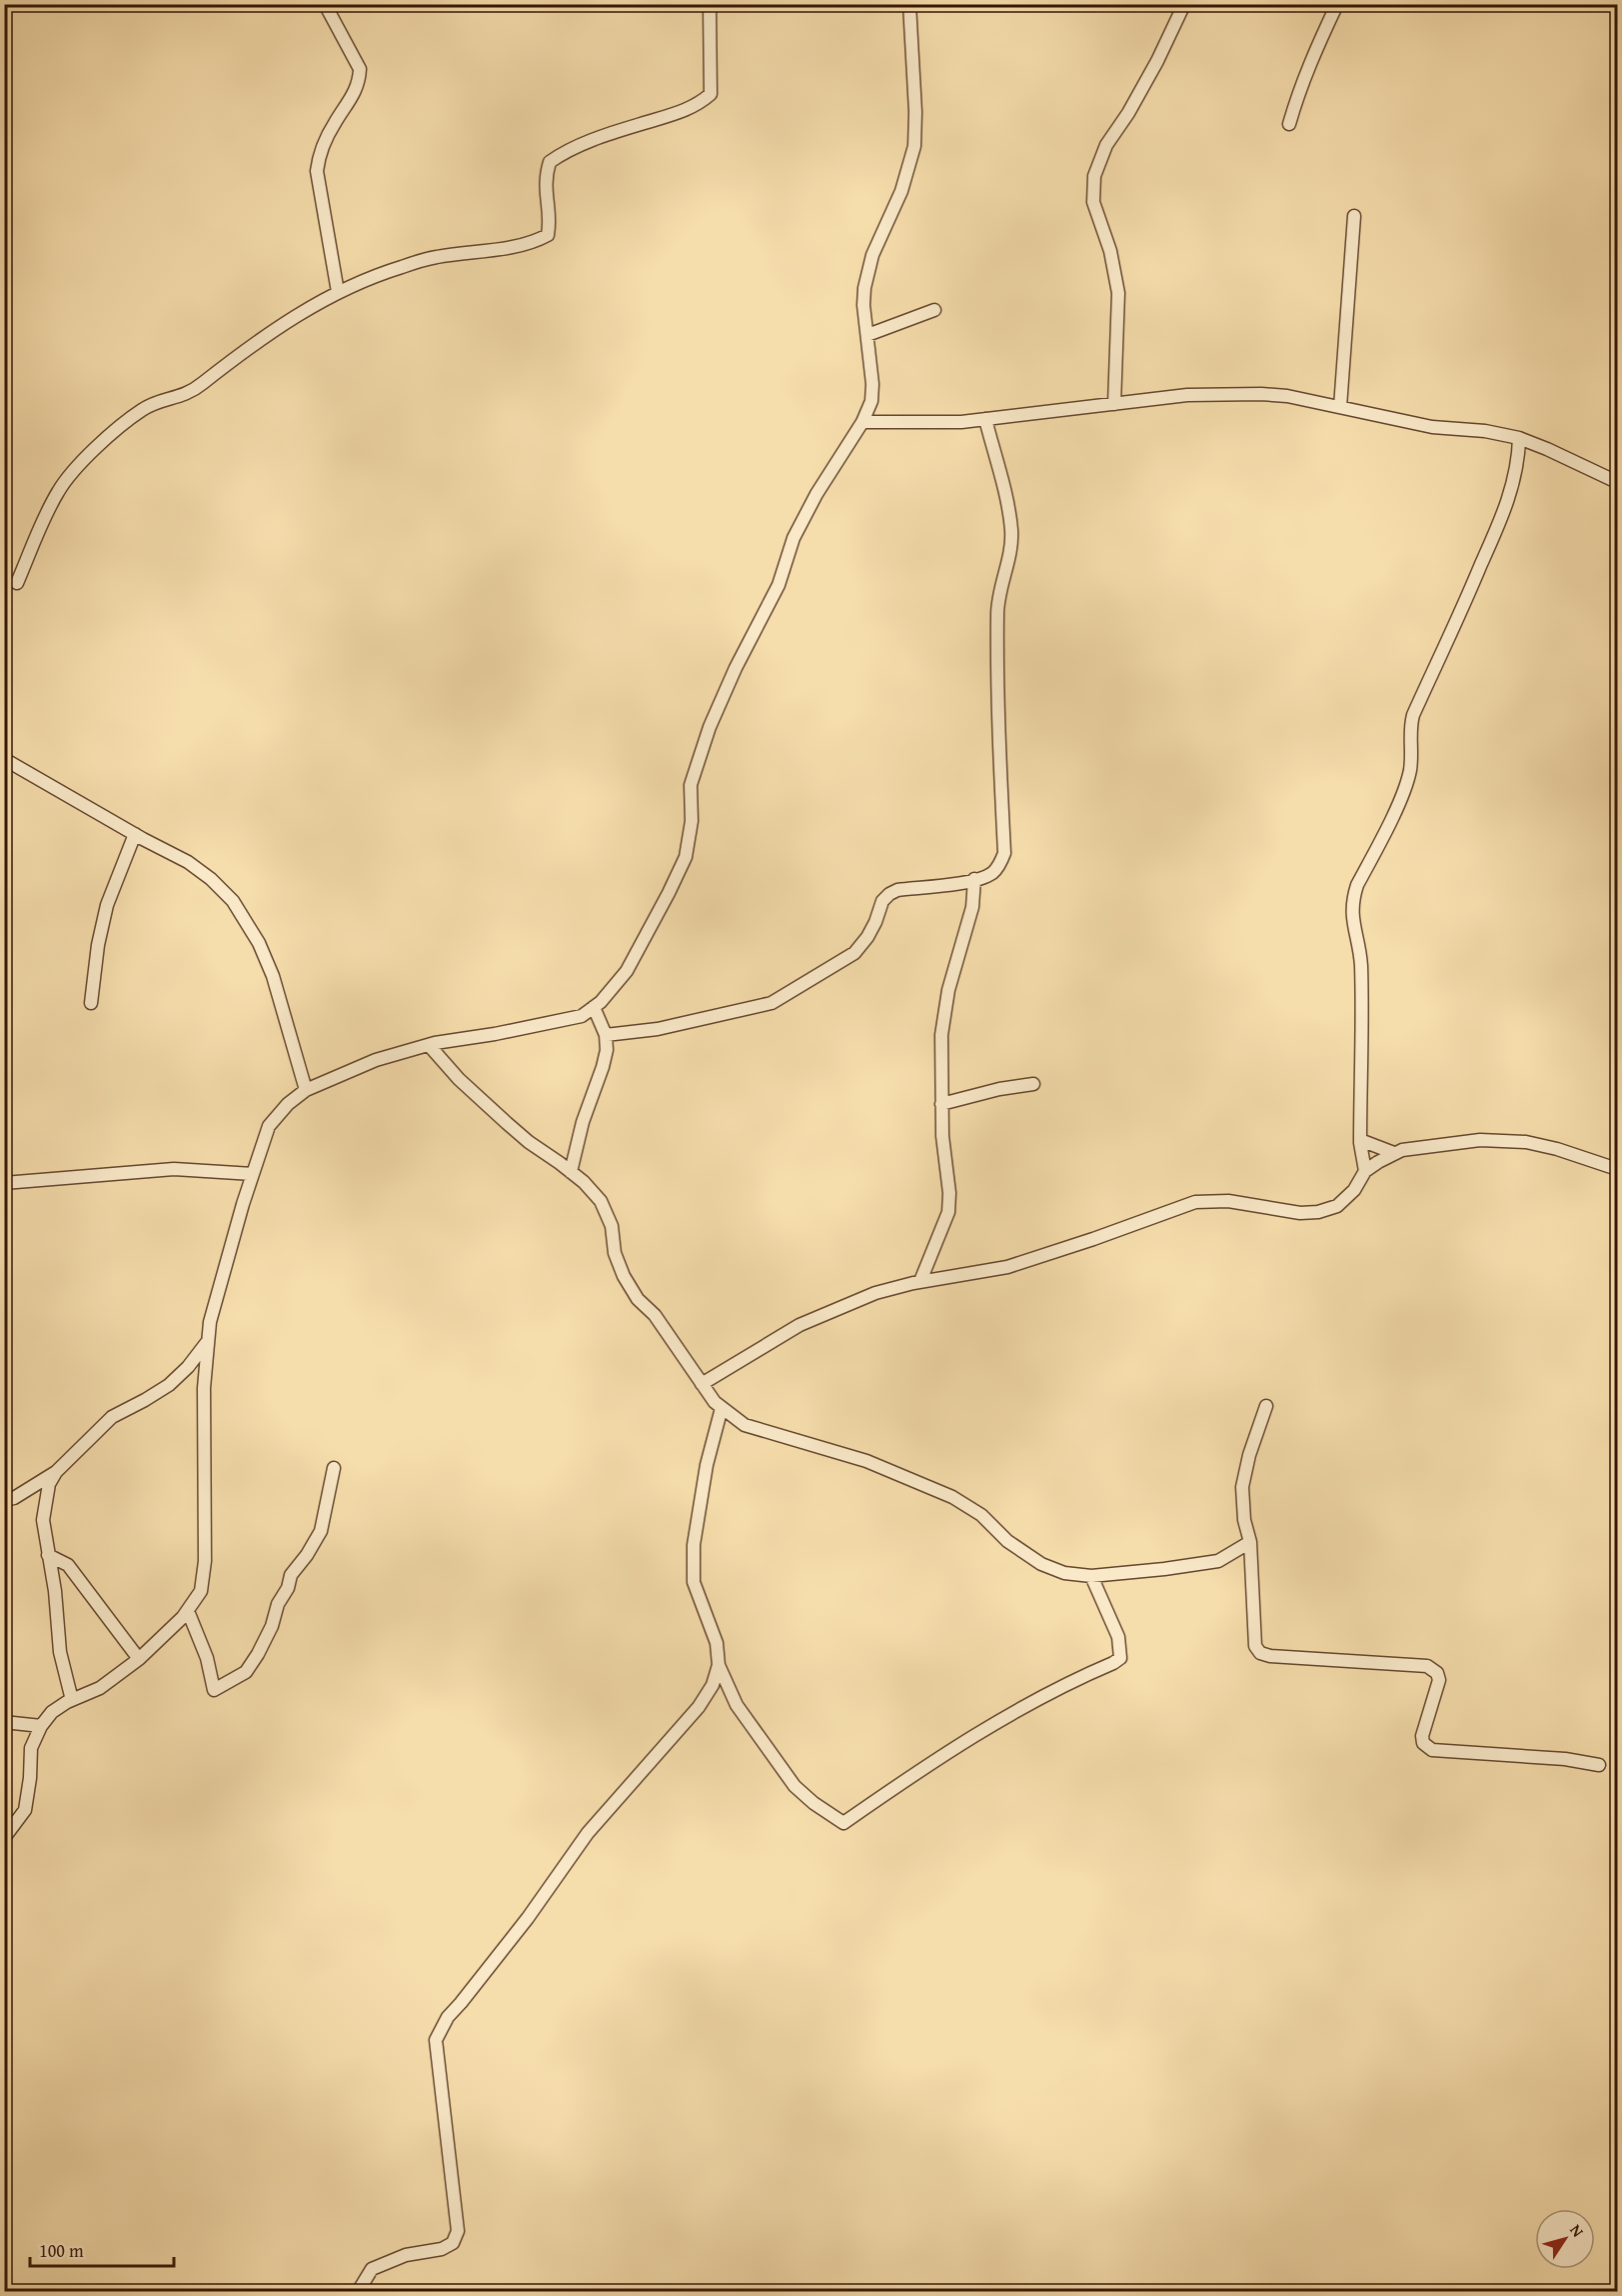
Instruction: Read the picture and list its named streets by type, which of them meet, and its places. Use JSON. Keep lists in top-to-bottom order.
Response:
{
  "scale_bar": "100 m",
  "north": "top right"
}
